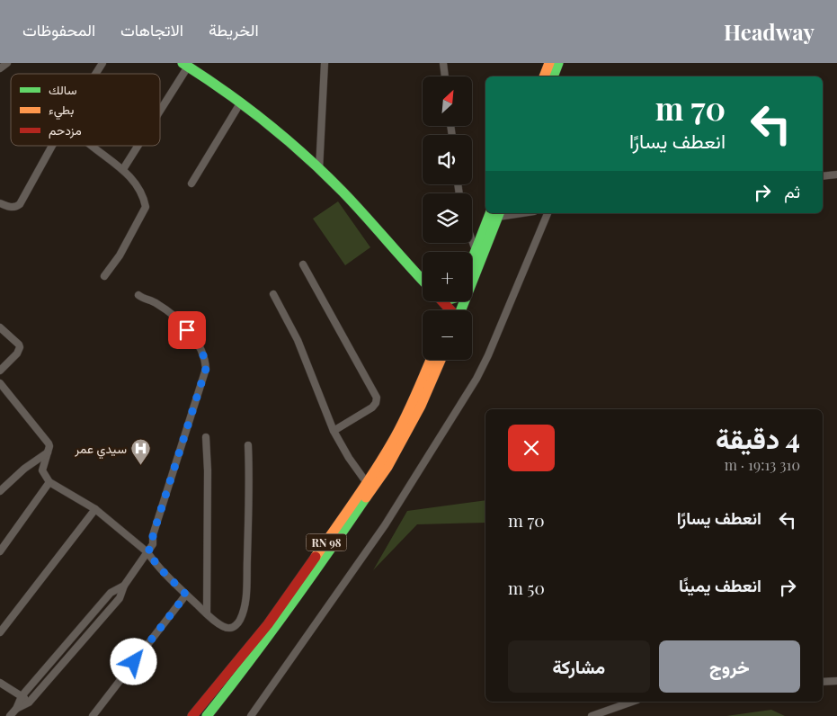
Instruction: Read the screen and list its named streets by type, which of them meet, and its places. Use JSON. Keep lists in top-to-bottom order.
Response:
{
  "streets": {
    "main road": ["RN 98"]
  },
  "places": {
    "hospital": ["سيدي عمر"]
  },
  "legend": ["سالك", "بطيء", "مزدحم"],
  "north": "top right",
  "page": {
    "header": "Headway",
    "nav": ["الخريطة", "الاتجاهات", "المحفوظات"],
    "map_buttons": ["+", "−"],
    "turn": ["70 m", "انعطف يسارًا"],
    "then": "ثم",
    "heading": ["4 دقيقة", "310 m · 19:13"],
    "list": [
      {
        "name": "انعطف يسارًا",
        "value": "70 m"
      },
      {
        "name": "انعطف يمينًا",
        "value": "50 m"
      }
    ],
    "buttons": ["خروج", "مشاركة"]
  }
}
